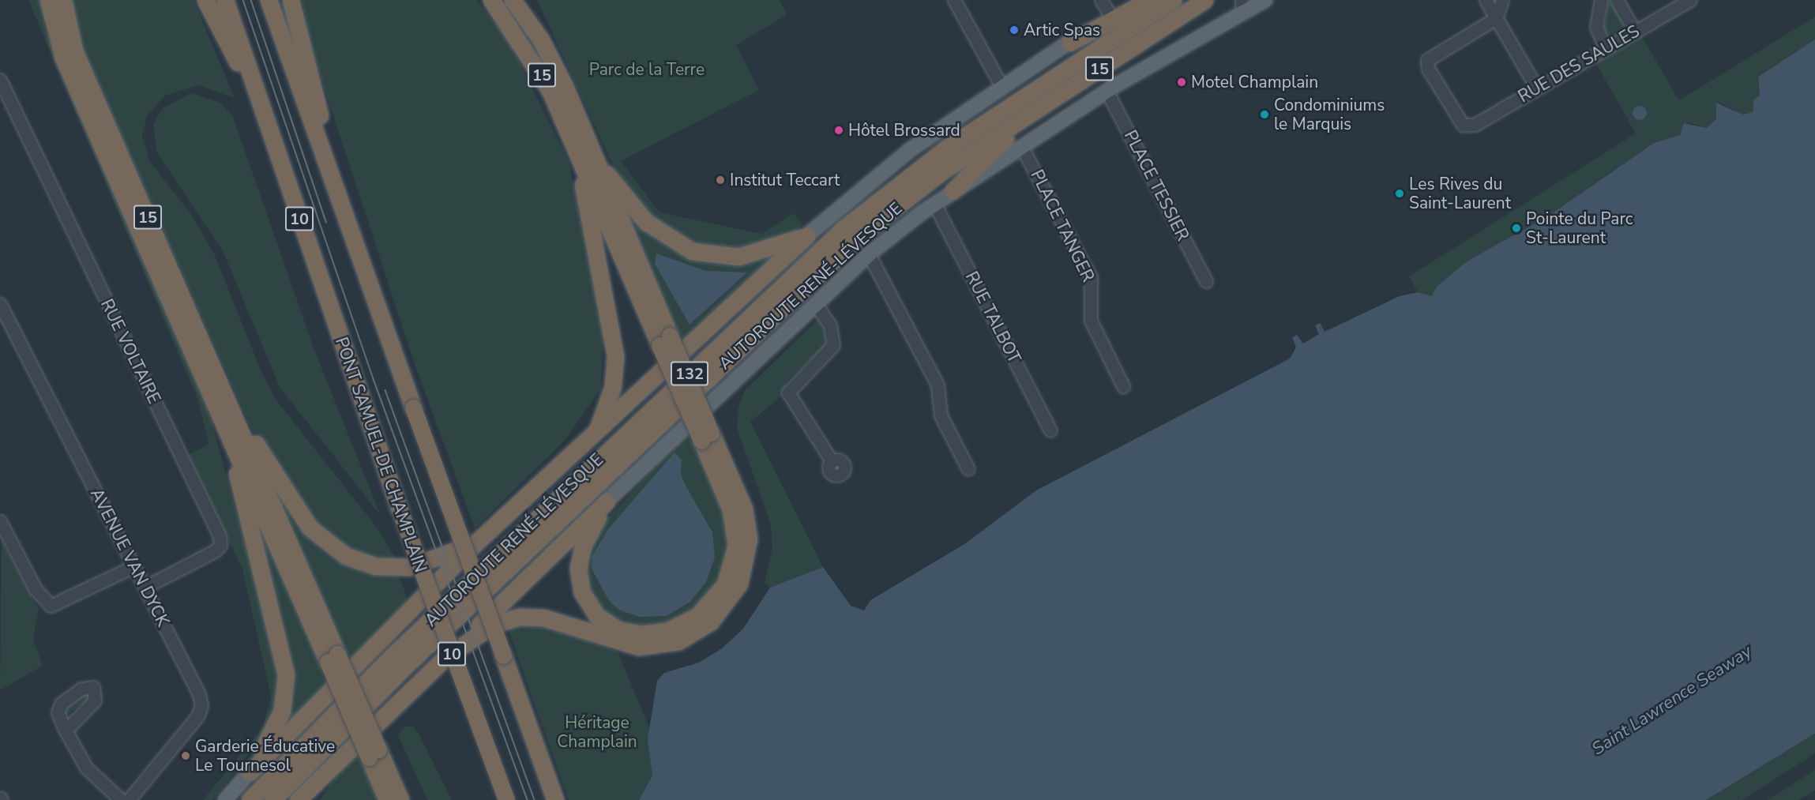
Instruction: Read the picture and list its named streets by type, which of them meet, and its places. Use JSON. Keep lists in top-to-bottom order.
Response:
{
  "streets": {
    "highway": [
      "15",
      "10",
      "AUTOROUTE RENÉ-LÉVESQUE",
      "132",
      "PONT SAMUEL-DE CHAMPLAIN"
    ],
    "street": [
      "RUE DES SAULES",
      "PLACE TESSIER",
      "PLACE TANGER",
      "RUE TALBOT",
      "RUE VOLTAIRE",
      "AVENUE VAN DYCK"
    ]
  },
  "crossings": [
    ["10", "PONT SAMUEL-DE CHAMPLAIN"],
    ["RUE VOLTAIRE", "AVENUE VAN DYCK"]
  ],
  "water": ["Saint Lawrence Seaway"],
  "parks": ["Parc de la Terre", "Héritage Champlain"],
  "places": [
    "Artic Spas",
    "Motel Champlain",
    "Condominiums le Marquis",
    "Hôtel Brossard",
    "Institut Teccart",
    "Les Rives du Saint-Laurent",
    "Pointe du Parc St-Laurent",
    "Garderie Éducative Le Tournesol"
  ]
}
